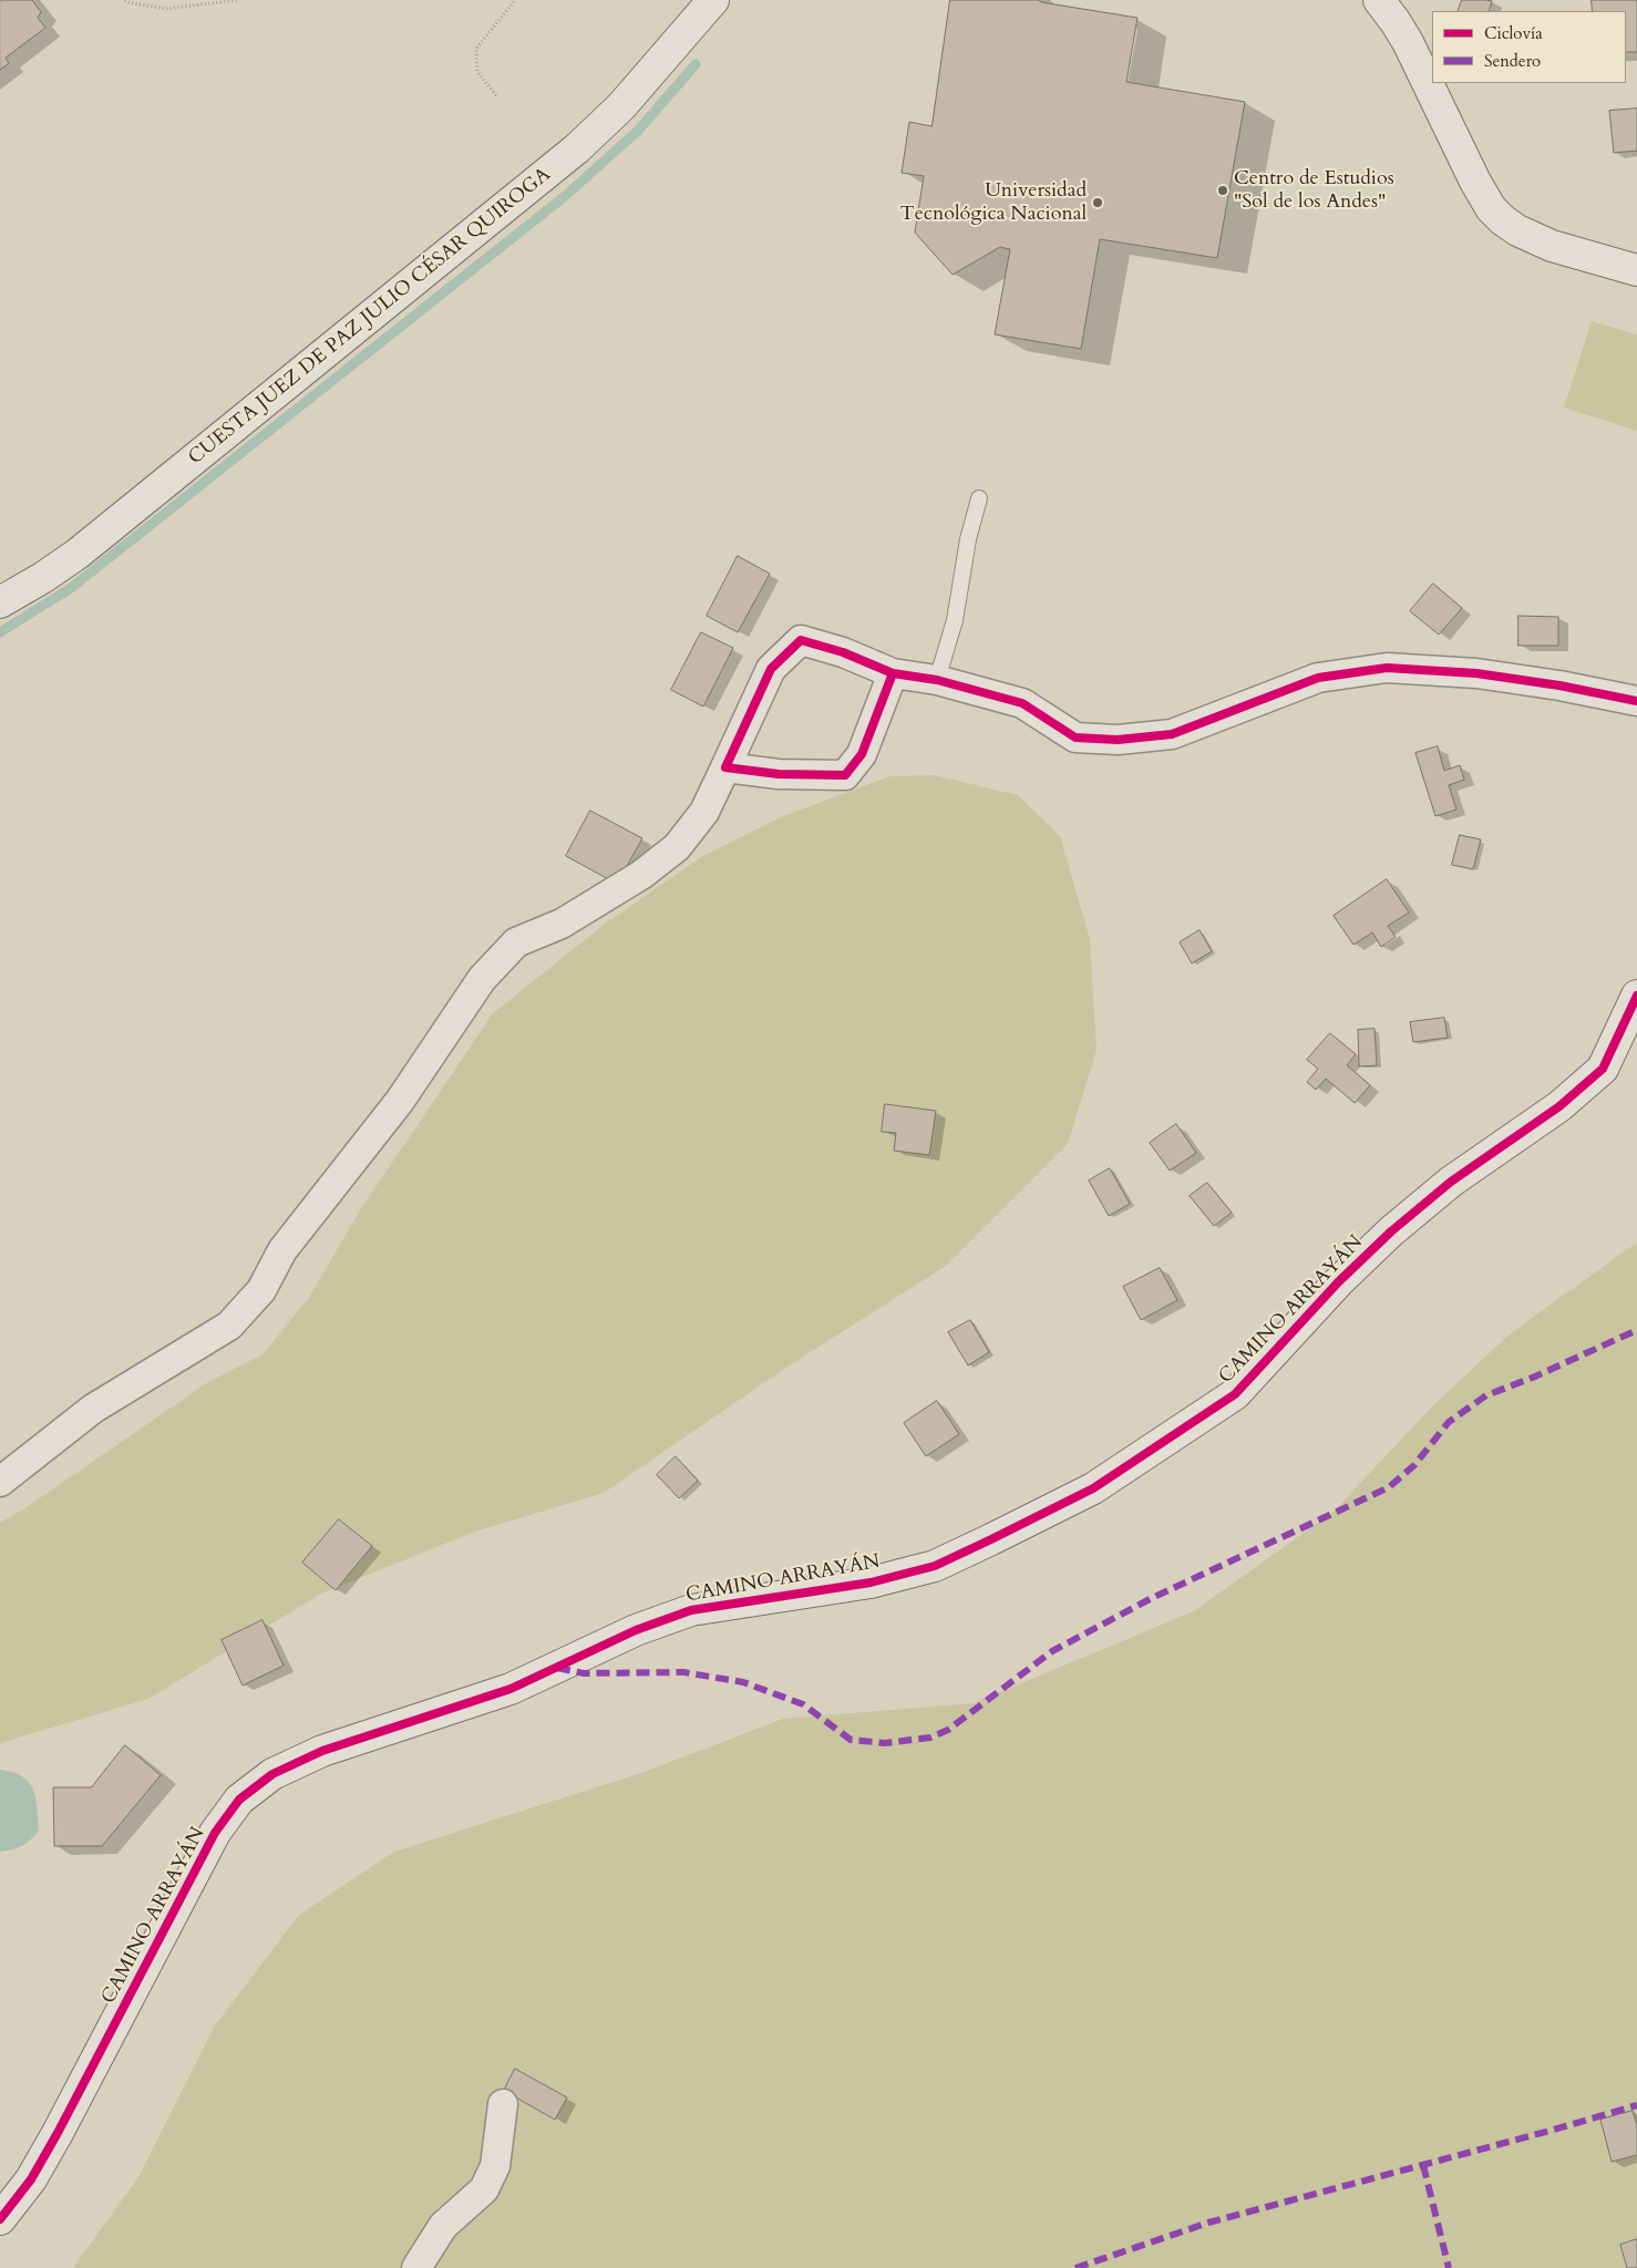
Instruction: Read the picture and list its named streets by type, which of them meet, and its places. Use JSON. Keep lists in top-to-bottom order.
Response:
{
  "streets": {
    "street": ["CUESTA JUEZ DE PAZ JULIO CÉSAR QUIROGA", "CAMINO ARRAYÁN"]
  },
  "places": ["Centro de Estudios \"Sol de los Andes\"", "Universidad Tecnológica Nacional"],
  "legend": ["Ciclovía", "Sendero"]
}
